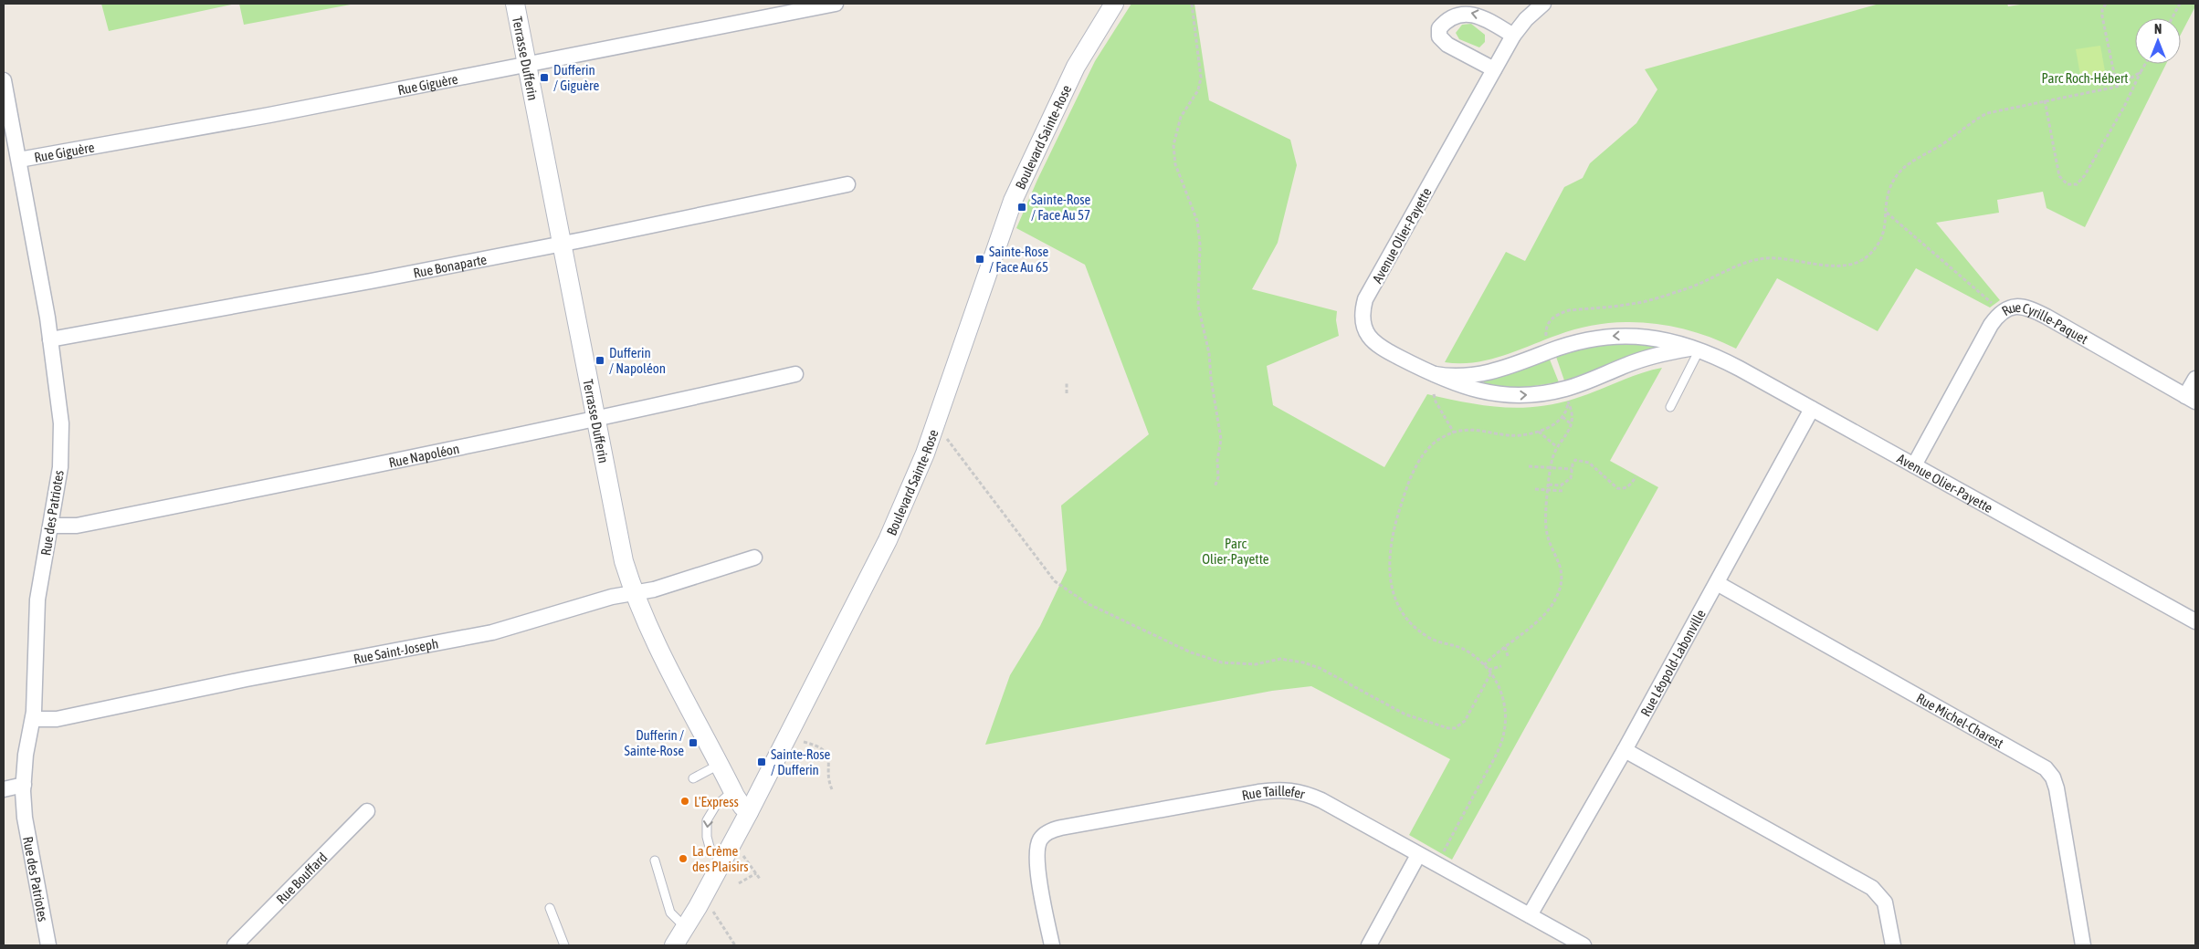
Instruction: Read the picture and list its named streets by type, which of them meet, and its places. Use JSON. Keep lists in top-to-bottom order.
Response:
{
  "streets": {
    "street": [
      "Terrasse Dufferin",
      "Rue Giguère",
      "Boulevard Sainte-Rose",
      "Avenue Olier-Payette",
      "Rue Bonaparte",
      "Rue Cyrille-Paquet",
      "Rue Napoléon",
      "Rue des Patriotes",
      "Rue Saint-Joseph",
      "Rue Léopold-Labonville",
      "Rue Michel-Charest",
      "Rue Taillefer",
      "Rue Bouffard"
    ]
  },
  "crossings": [
    ["Terrasse Dufferin", "Rue Giguère"],
    ["Terrasse Dufferin", "Boulevard Sainte-Rose"],
    ["Terrasse Dufferin", "Rue Bonaparte"],
    ["Terrasse Dufferin", "Rue Napoléon"],
    ["Terrasse Dufferin", "Rue Saint-Joseph"],
    ["Rue Giguère", "Rue des Patriotes"],
    ["Avenue Olier-Payette", "Rue Cyrille-Paquet"],
    ["Avenue Olier-Payette", "Rue Léopold-Labonville"],
    ["Rue Bonaparte", "Rue des Patriotes"],
    ["Rue Napoléon", "Rue des Patriotes"],
    ["Rue des Patriotes", "Rue Saint-Joseph"],
    ["Rue Léopold-Labonville", "Rue Michel-Charest"],
    ["Rue Léopold-Labonville", "Rue Taillefer"]
  ],
  "parks": ["Parc Roch-Hébert", "Parc Olier-Payette"],
  "places": {
    "transit": [
      "Dufferin / Giguère",
      "Sainte-Rose / Face Au 57",
      "Sainte-Rose / Face Au 65",
      "Dufferin / Napoléon",
      "Dufferin / Sainte-Rose",
      "Sainte-Rose / Dufferin"
    ],
    "other": ["L'Express", "La Crème des Plaisirs"]
  },
  "north": "top"
}
